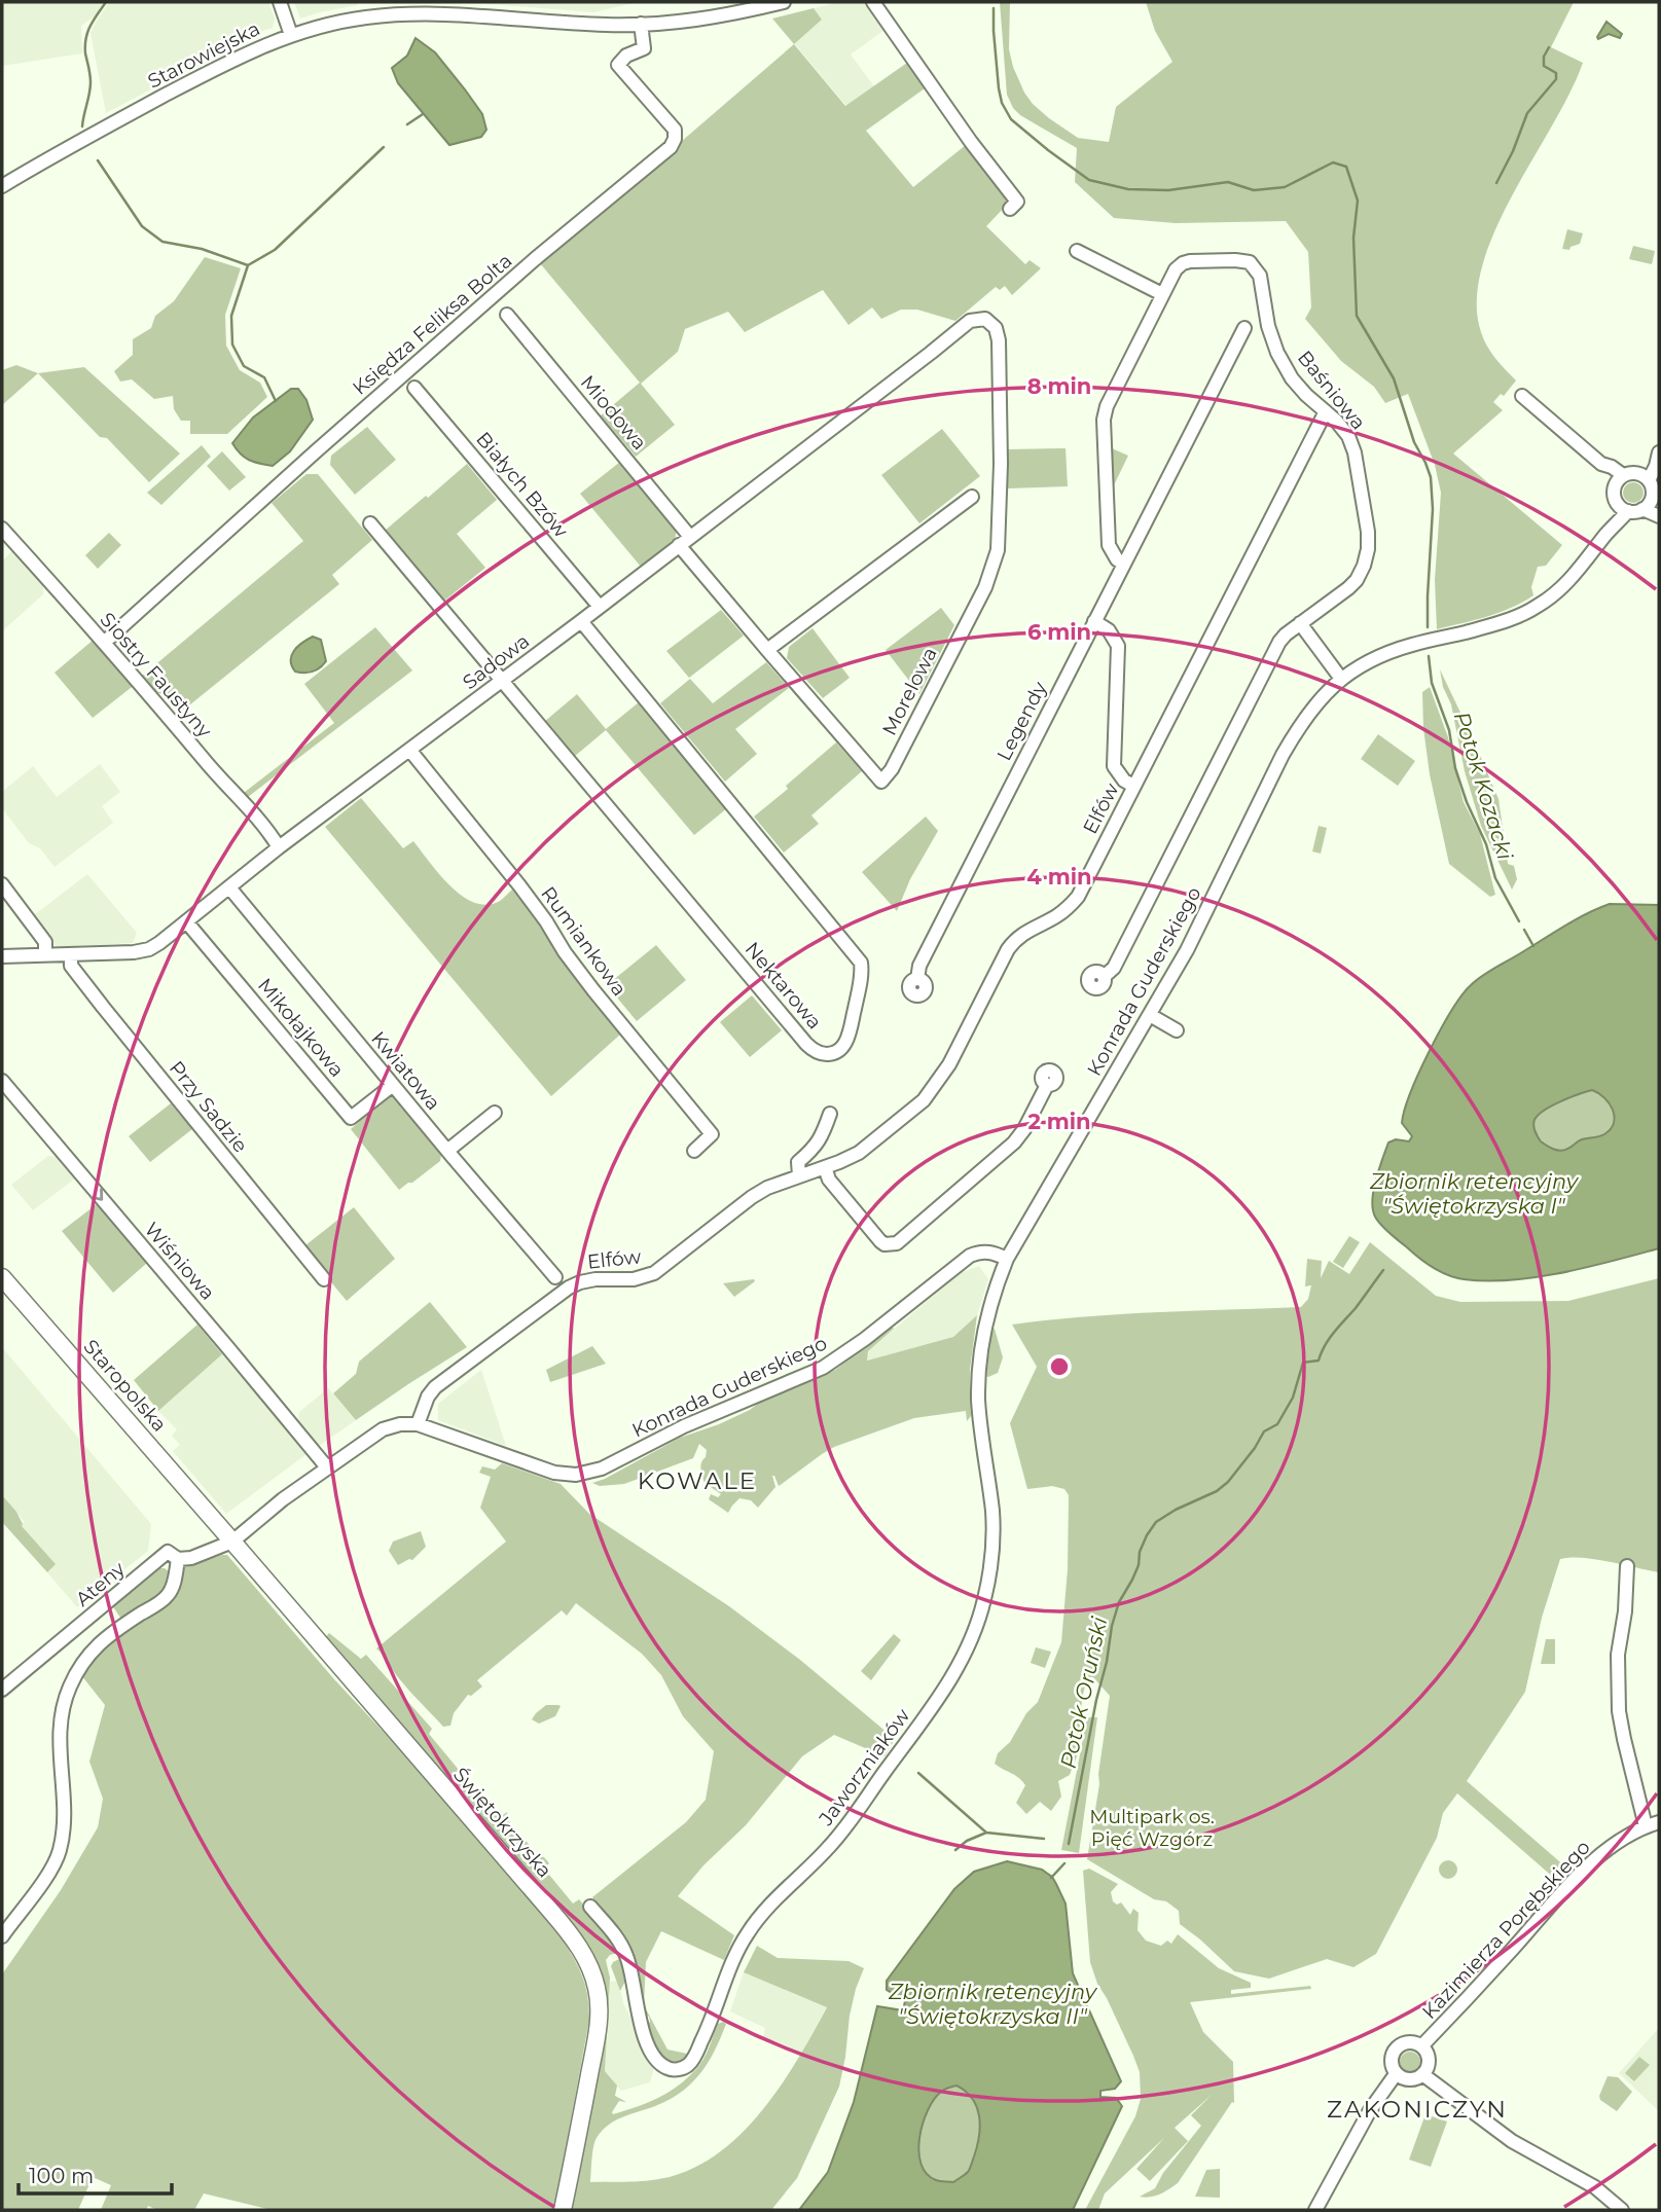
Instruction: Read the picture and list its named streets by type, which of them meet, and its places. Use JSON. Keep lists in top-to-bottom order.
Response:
{
  "streets": {
    "main road": ["Staropolska", "Świętokrzyska"],
    "street": [
      "Starowiejska",
      "Księdza Feliksa Bolta",
      "Baśniowa",
      "Miodowa",
      "Białych Bzów",
      "Sadowa",
      "Siostry Faustyny",
      "Morelowa",
      "Legendy",
      "Elfów",
      "Rumiankowa",
      "Konrada Guderskiego",
      "Nektarowa",
      "Mikołajkowa",
      "Kwiatowa",
      "Przy Sadzie",
      "Wiśniowa",
      "Ateny",
      "Jaworzniaków",
      "Kazimierza Porębskiego"
    ]
  },
  "crossings": [
    ["Starowiejska", "Księdza Feliksa Bolta"],
    ["Księdza Feliksa Bolta", "Siostry Faustyny"],
    ["Baśniowa", "Legendy"],
    ["Baśniowa", "Elfów"],
    ["Miodowa", "Sadowa"],
    ["Miodowa", "Morelowa"],
    ["Białych Bzów", "Sadowa"],
    ["Sadowa", "Siostry Faustyny"],
    ["Sadowa", "Morelowa"],
    ["Sadowa", "Rumiankowa"],
    ["Sadowa", "Nektarowa"],
    ["Sadowa", "Mikołajkowa"],
    ["Sadowa", "Kwiatowa"],
    ["Sadowa", "Przy Sadzie"],
    ["Elfów", "Konrada Guderskiego"],
    ["Konrada Guderskiego", "Wiśniowa"],
    ["Konrada Guderskiego", "Ateny"],
    ["Konrada Guderskiego", "Jaworzniaków"],
    ["Konrada Guderskiego", "Świętokrzyska"],
    ["Mikołajkowa", "Kwiatowa"],
    ["Staropolska", "Świętokrzyska"],
    ["Ateny", "Świętokrzyska"]
  ],
  "one_way": ["Wiśniowa"],
  "districts": ["KOWALE", "ZAKONICZYN"],
  "water": [
    "Potok Kozacki",
    "Zbiornik retencyjny \"Świętokrzyska I\"",
    "Potok Oruński",
    "Zbiornik retencyjny \"Świętokrzyska II\""
  ],
  "parks": ["Multipark os. Pięć Wzgórz"],
  "scale_bar": "100 m",
  "rings": [
    "8 min",
    "6 min",
    "4 min",
    "2 min"
  ]
}
